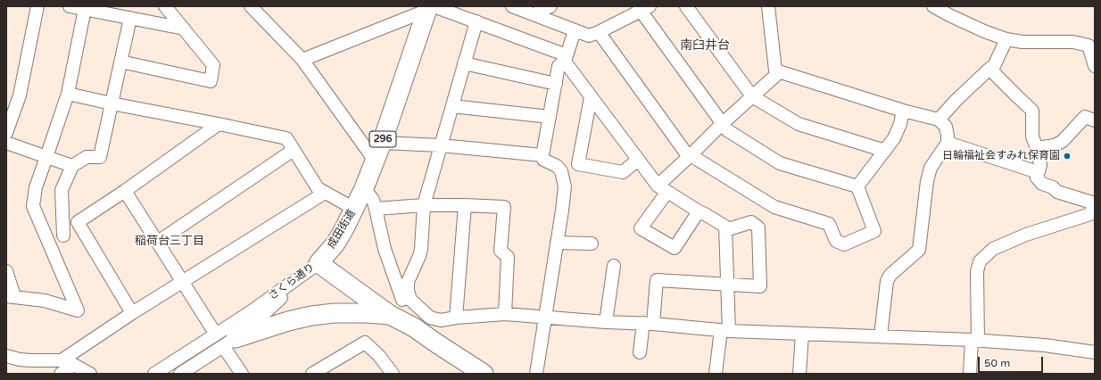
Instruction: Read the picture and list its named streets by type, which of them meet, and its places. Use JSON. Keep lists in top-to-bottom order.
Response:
{
  "streets": {
    "highway": ["296", "成田街道"],
    "street": ["さくら通り"]
  },
  "crossings": [
    ["成田街道", "さくら通り"]
  ],
  "districts": ["南臼井台", "稲荷台三丁目"],
  "places": ["日輪福祉会すみれ保育園"],
  "scale_bar": "50 m"
}
